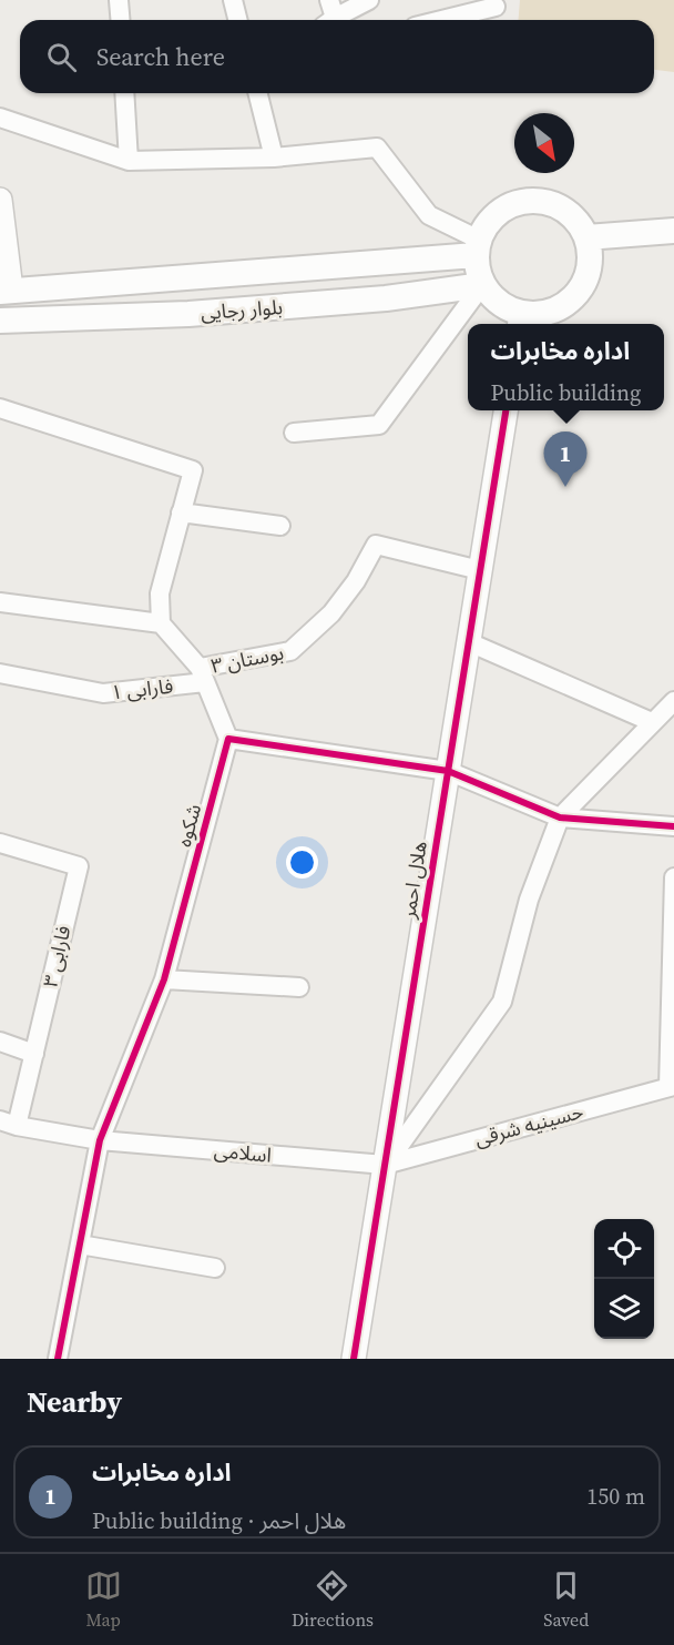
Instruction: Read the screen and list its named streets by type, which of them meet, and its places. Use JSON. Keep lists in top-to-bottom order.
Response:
{
  "streets": {
    "main road": ["بلوار رجایی"],
    "street": [
      "بوستان ٣",
      "فارابی ۱",
      "شکوه",
      "هلال احمر",
      "فارابی ۳",
      "حسینیه شرقی",
      "اسلامی"
    ]
  },
  "crossings": [
    ["بوستان ٣", "فارابی ۱"],
    ["بوستان ٣", "هلال احمر"],
    ["شکوه", "اسلامی"],
    ["هلال احمر", "حسینیه شرقی"],
    ["هلال احمر", "اسلامی"],
    ["فارابی ۳", "اسلامی"],
    ["حسینیه شرقی", "اسلامی"]
  ],
  "north": "bottom right",
  "page": {
    "search": "Search here",
    "popup": ["اداره مخابرات", "Public building"],
    "pins": "1",
    "heading": "Nearby",
    "list": [
      {
        "mark": "1",
        "name": "اداره مخابرات",
        "note": "Public building · هلال احمر",
        "value": "150 m"
      }
    ],
    "nav": ["Map", "Directions", "Saved"]
  }
}
